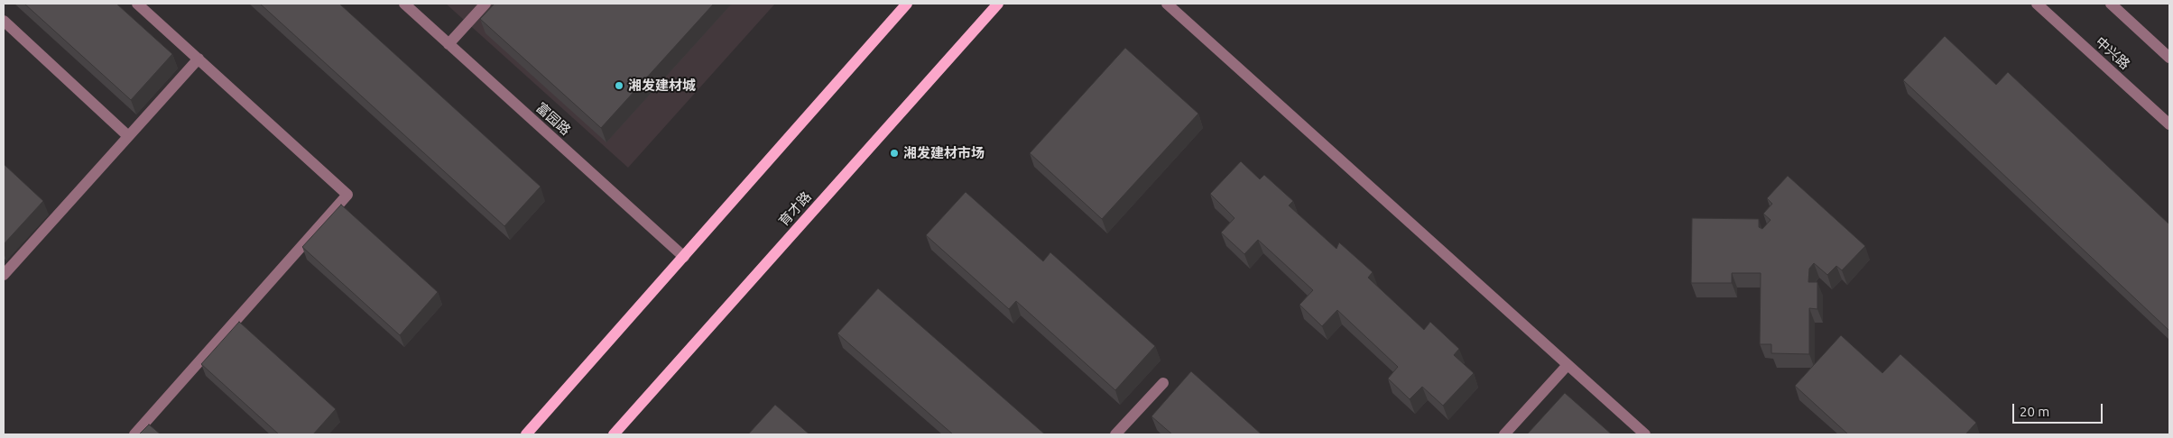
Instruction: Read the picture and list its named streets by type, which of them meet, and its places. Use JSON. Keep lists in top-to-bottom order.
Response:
{
  "streets": {
    "main road": ["育才路"],
    "street": ["中兴路", "富园路"]
  },
  "places": ["湘发建材城", "湘发建材市场"],
  "scale_bar": "20 m"
}
